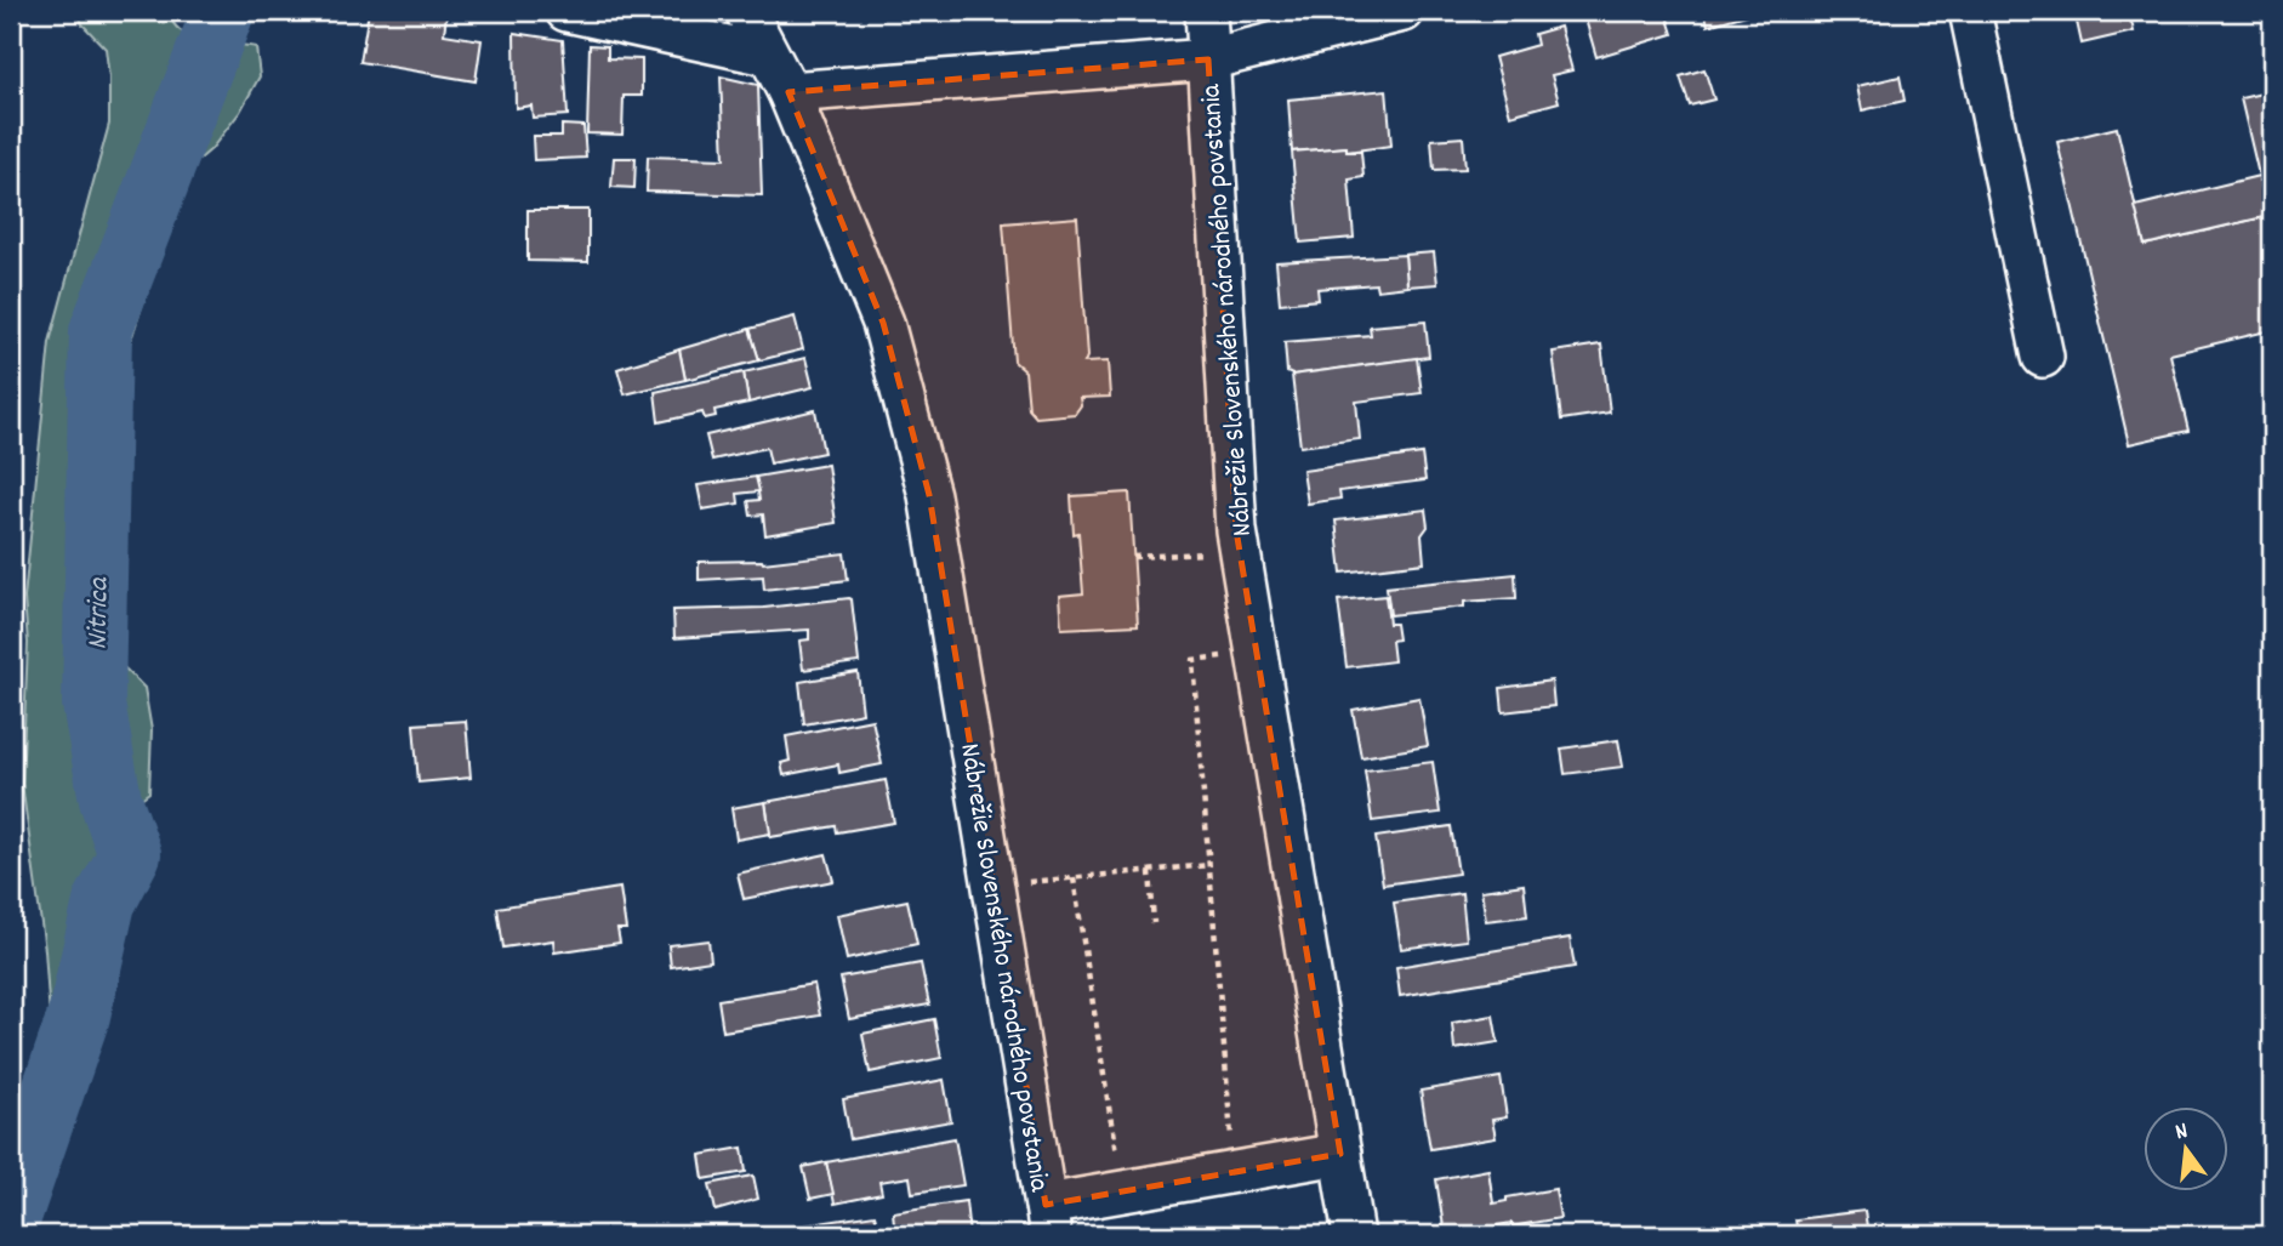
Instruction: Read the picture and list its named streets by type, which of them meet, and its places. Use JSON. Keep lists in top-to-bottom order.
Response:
{
  "streets": {
    "street": ["Nábrežie Slovenského národného povstania"]
  },
  "water": ["Nitrica"],
  "north": "top"
}
